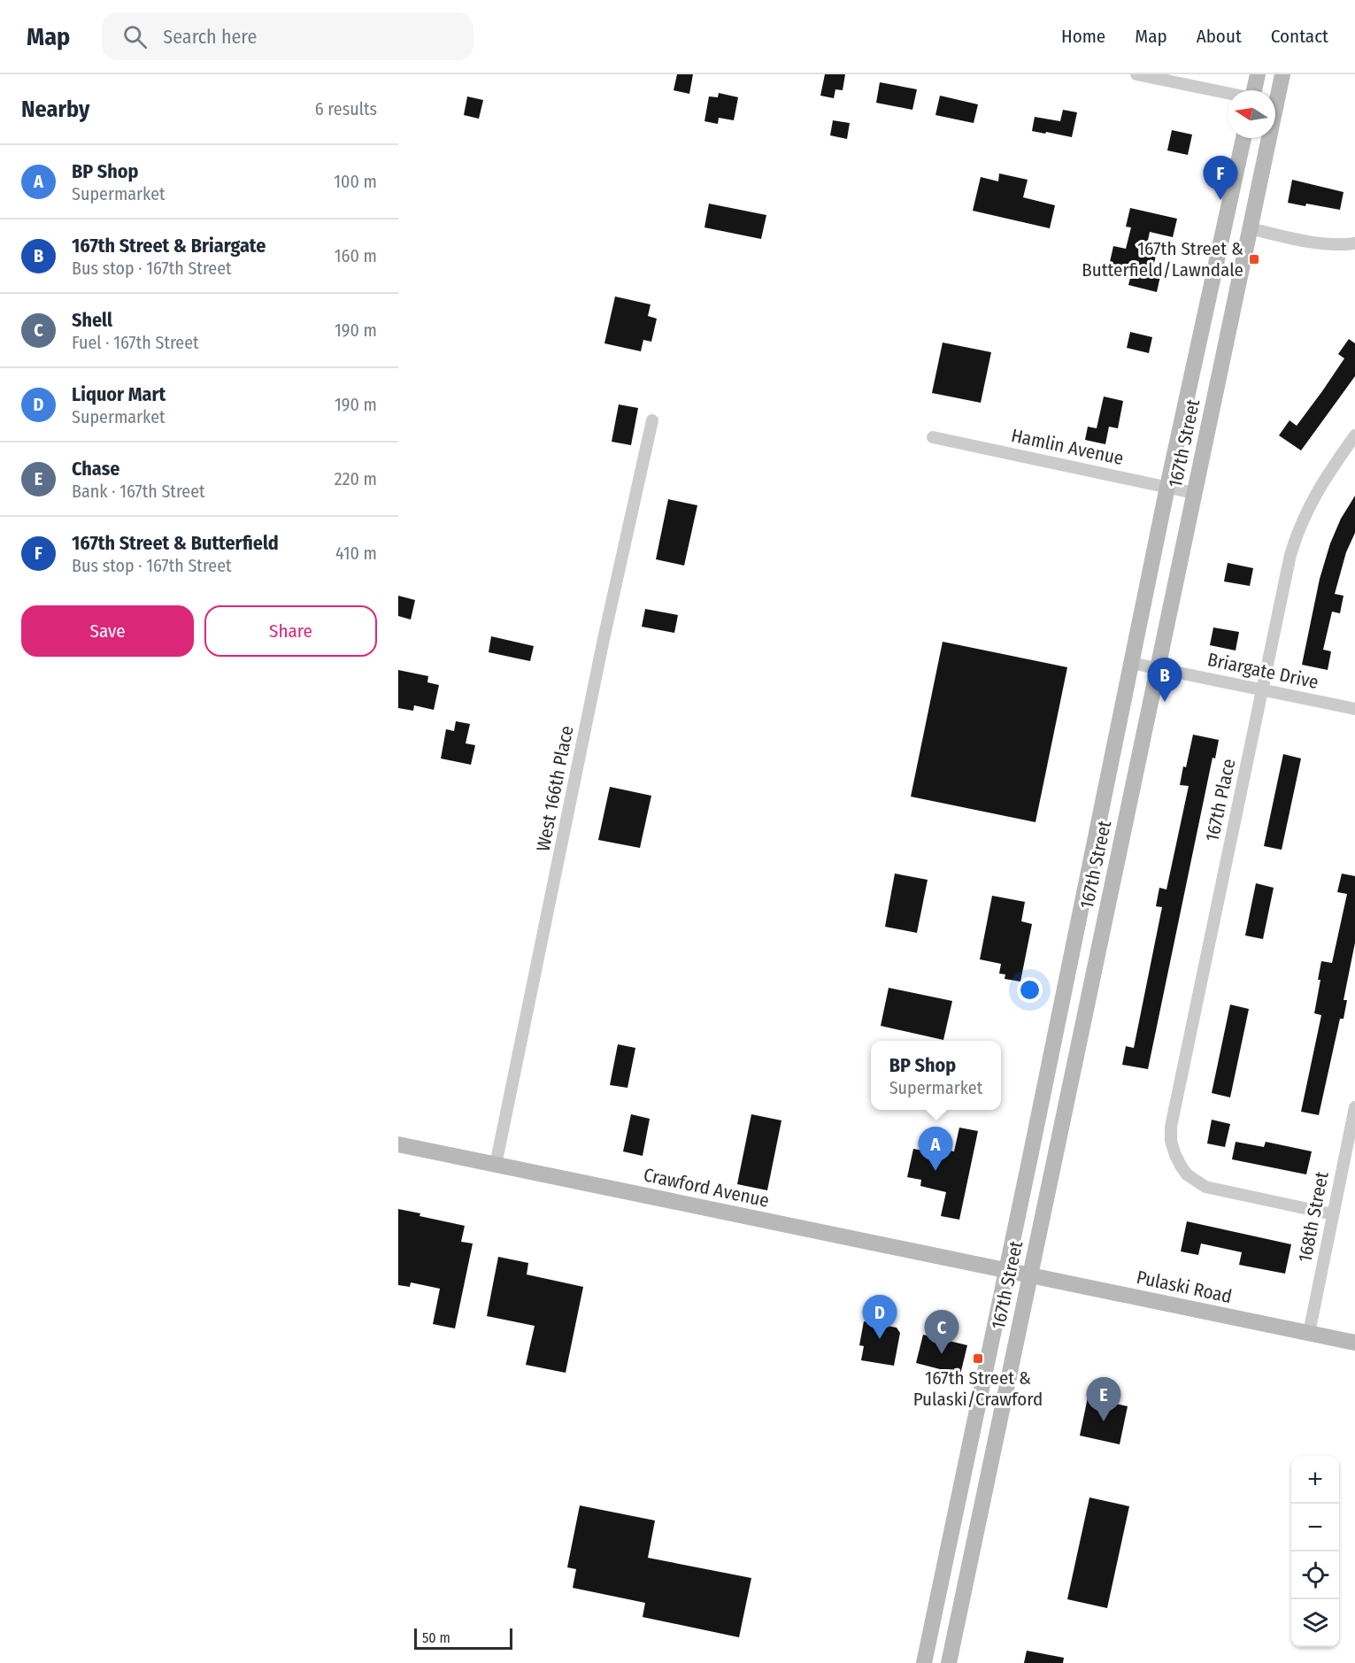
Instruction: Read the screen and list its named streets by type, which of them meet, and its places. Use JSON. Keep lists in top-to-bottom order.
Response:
{
  "streets": {
    "main road": ["167th Street", "Crawford Avenue", "Pulaski Road"],
    "street": [
      "Hamlin Avenue",
      "Briargate Drive",
      "West 166th Place",
      "167th Place",
      "168th Street"
    ]
  },
  "crossings": [
    ["167th Street", "Hamlin Avenue"],
    ["167th Street", "Briargate Drive"],
    ["167th Street", "Crawford Avenue"],
    ["167th Street", "Pulaski Road"],
    ["Briargate Drive", "167th Place"],
    ["West 166th Place", "Crawford Avenue"],
    ["167th Place", "168th Street"],
    ["Crawford Avenue", "Pulaski Road"],
    ["168th Street", "Pulaski Road"]
  ],
  "places": {
    "transit": ["167th Street & Butterfield/Lawndale", "167th Street & Pulaski/Crawford"]
  },
  "scale_bar": "50 m",
  "north": "left",
  "page": {
    "header": "Map",
    "search": "Search here",
    "nav": [
      "Home",
      "Map",
      "About",
      "Contact"
    ],
    "heading": ["Nearby", "6 results"],
    "list": [
      {
        "mark": "A",
        "name": "BP Shop",
        "note": "Supermarket",
        "value": "100 m"
      },
      {
        "mark": "B",
        "name": "167th Street & Briargate",
        "note": "Bus stop · 167th Street",
        "value": "160 m"
      },
      {
        "mark": "C",
        "name": "Shell",
        "note": "Fuel · 167th Street",
        "value": "190 m"
      },
      {
        "mark": "D",
        "name": "Liquor Mart",
        "note": "Supermarket",
        "value": "190 m"
      },
      {
        "mark": "E",
        "name": "Chase",
        "note": "Bank · 167th Street",
        "value": "220 m"
      },
      {
        "mark": "F",
        "name": "167th Street & Butterfield",
        "note": "Bus stop · 167th Street",
        "value": "410 m"
      }
    ],
    "pins": [
      "F",
      "B",
      "A",
      "D",
      "C",
      "E"
    ],
    "buttons": ["Save", "Share"],
    "popup": ["BP Shop", "Supermarket"],
    "map_buttons": ["+", "−"],
    "scale": "50 m"
  }
}
